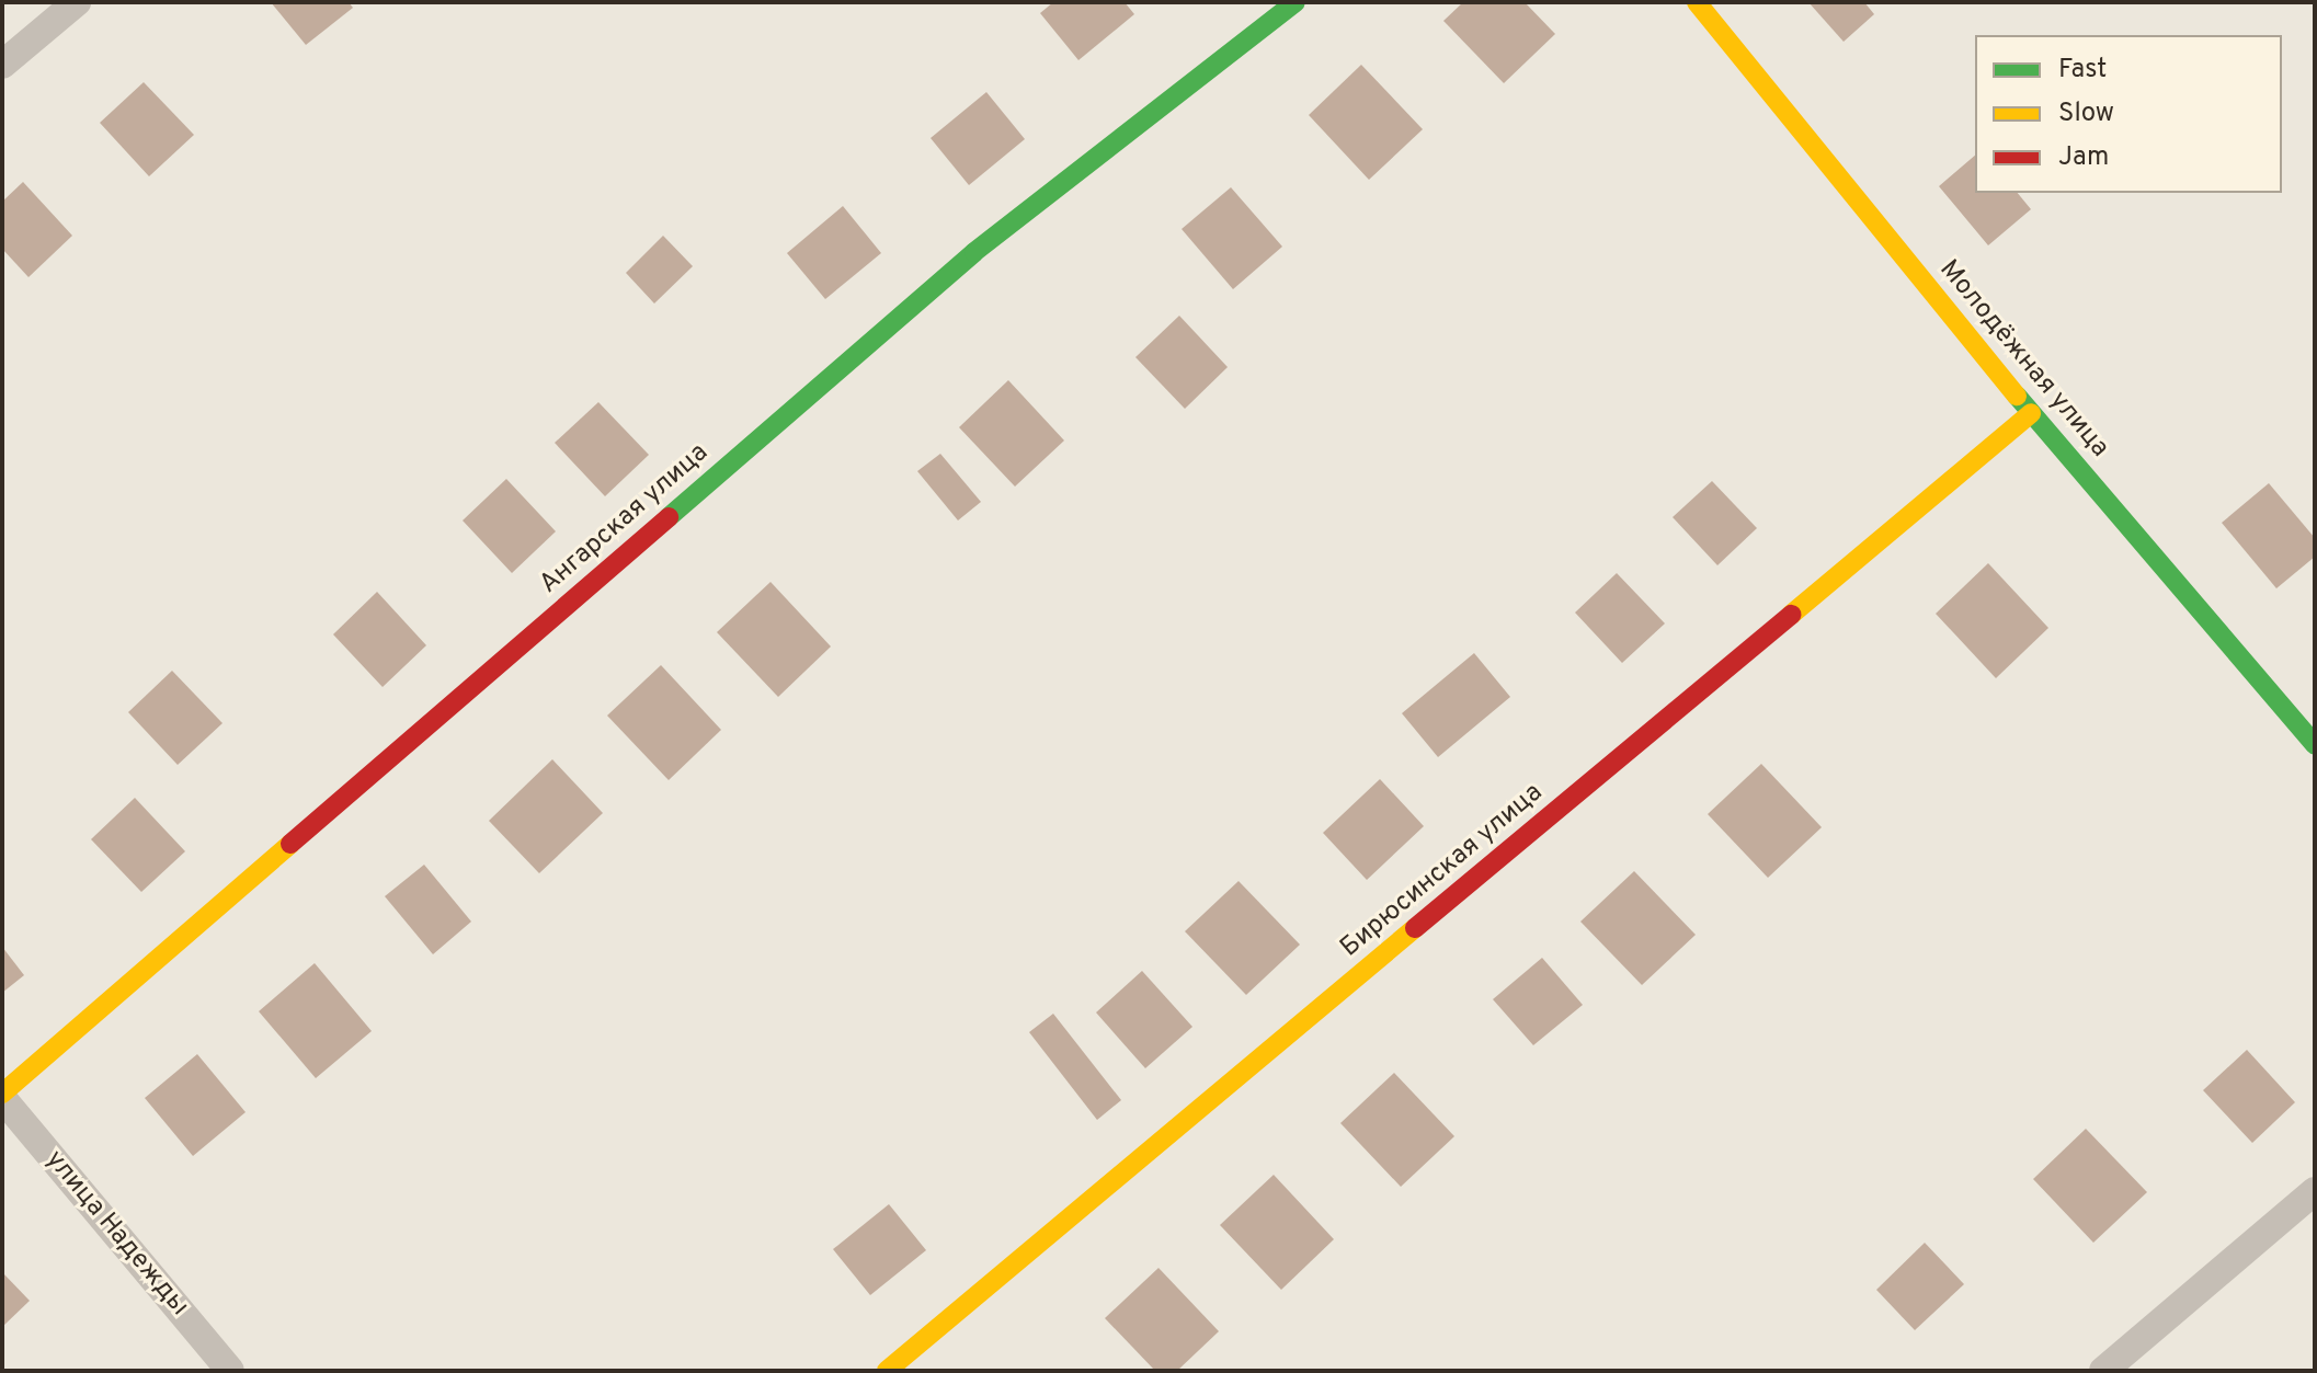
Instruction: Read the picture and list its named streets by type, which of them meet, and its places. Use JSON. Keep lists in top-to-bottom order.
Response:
{
  "streets": {
    "street": [
      "Молодёжная улица",
      "Ангарская улица",
      "Бирюсинская улица",
      "улица Надежды"
    ]
  },
  "crossings": [
    ["Молодёжная улица", "Бирюсинская улица"],
    ["Ангарская улица", "улица Надежды"]
  ],
  "legend": ["Fast", "Slow", "Jam"]
}
